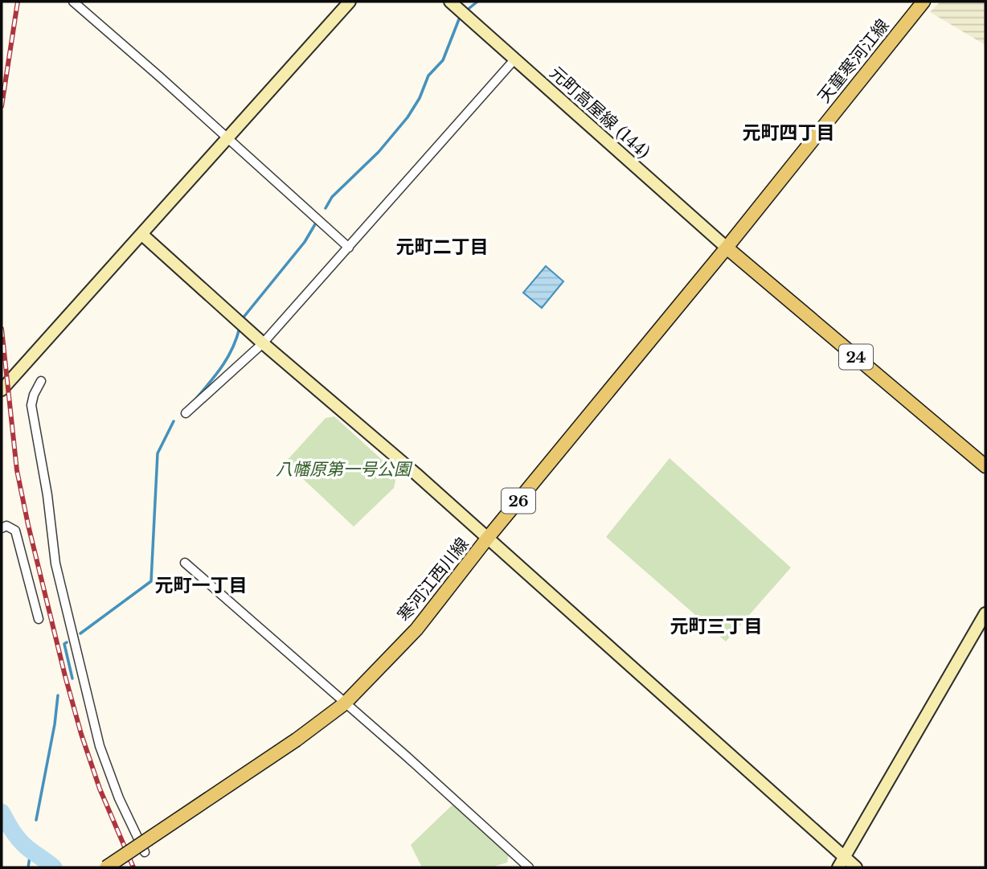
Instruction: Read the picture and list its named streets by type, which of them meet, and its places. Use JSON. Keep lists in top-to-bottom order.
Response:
{
  "streets": {
    "main road": [
      "天童寒河江線",
      "24",
      "26",
      "寒河江西川線"
    ],
    "street": ["元町高屋線 (144)"]
  },
  "crossings": [
    ["天童寒河江線", "元町高屋線 (144)"],
    ["天童寒河江線", "24"],
    ["天童寒河江線", "寒河江西川線"],
    ["元町高屋線 (144)", "24"],
    ["元町高屋線 (144)", "寒河江西川線"],
    ["24", "寒河江西川線"]
  ],
  "districts": [
    "元町四丁目",
    "元町二丁目",
    "元町一丁目",
    "元町三丁目"
  ],
  "parks": ["八幡原第一号公園"]
}
